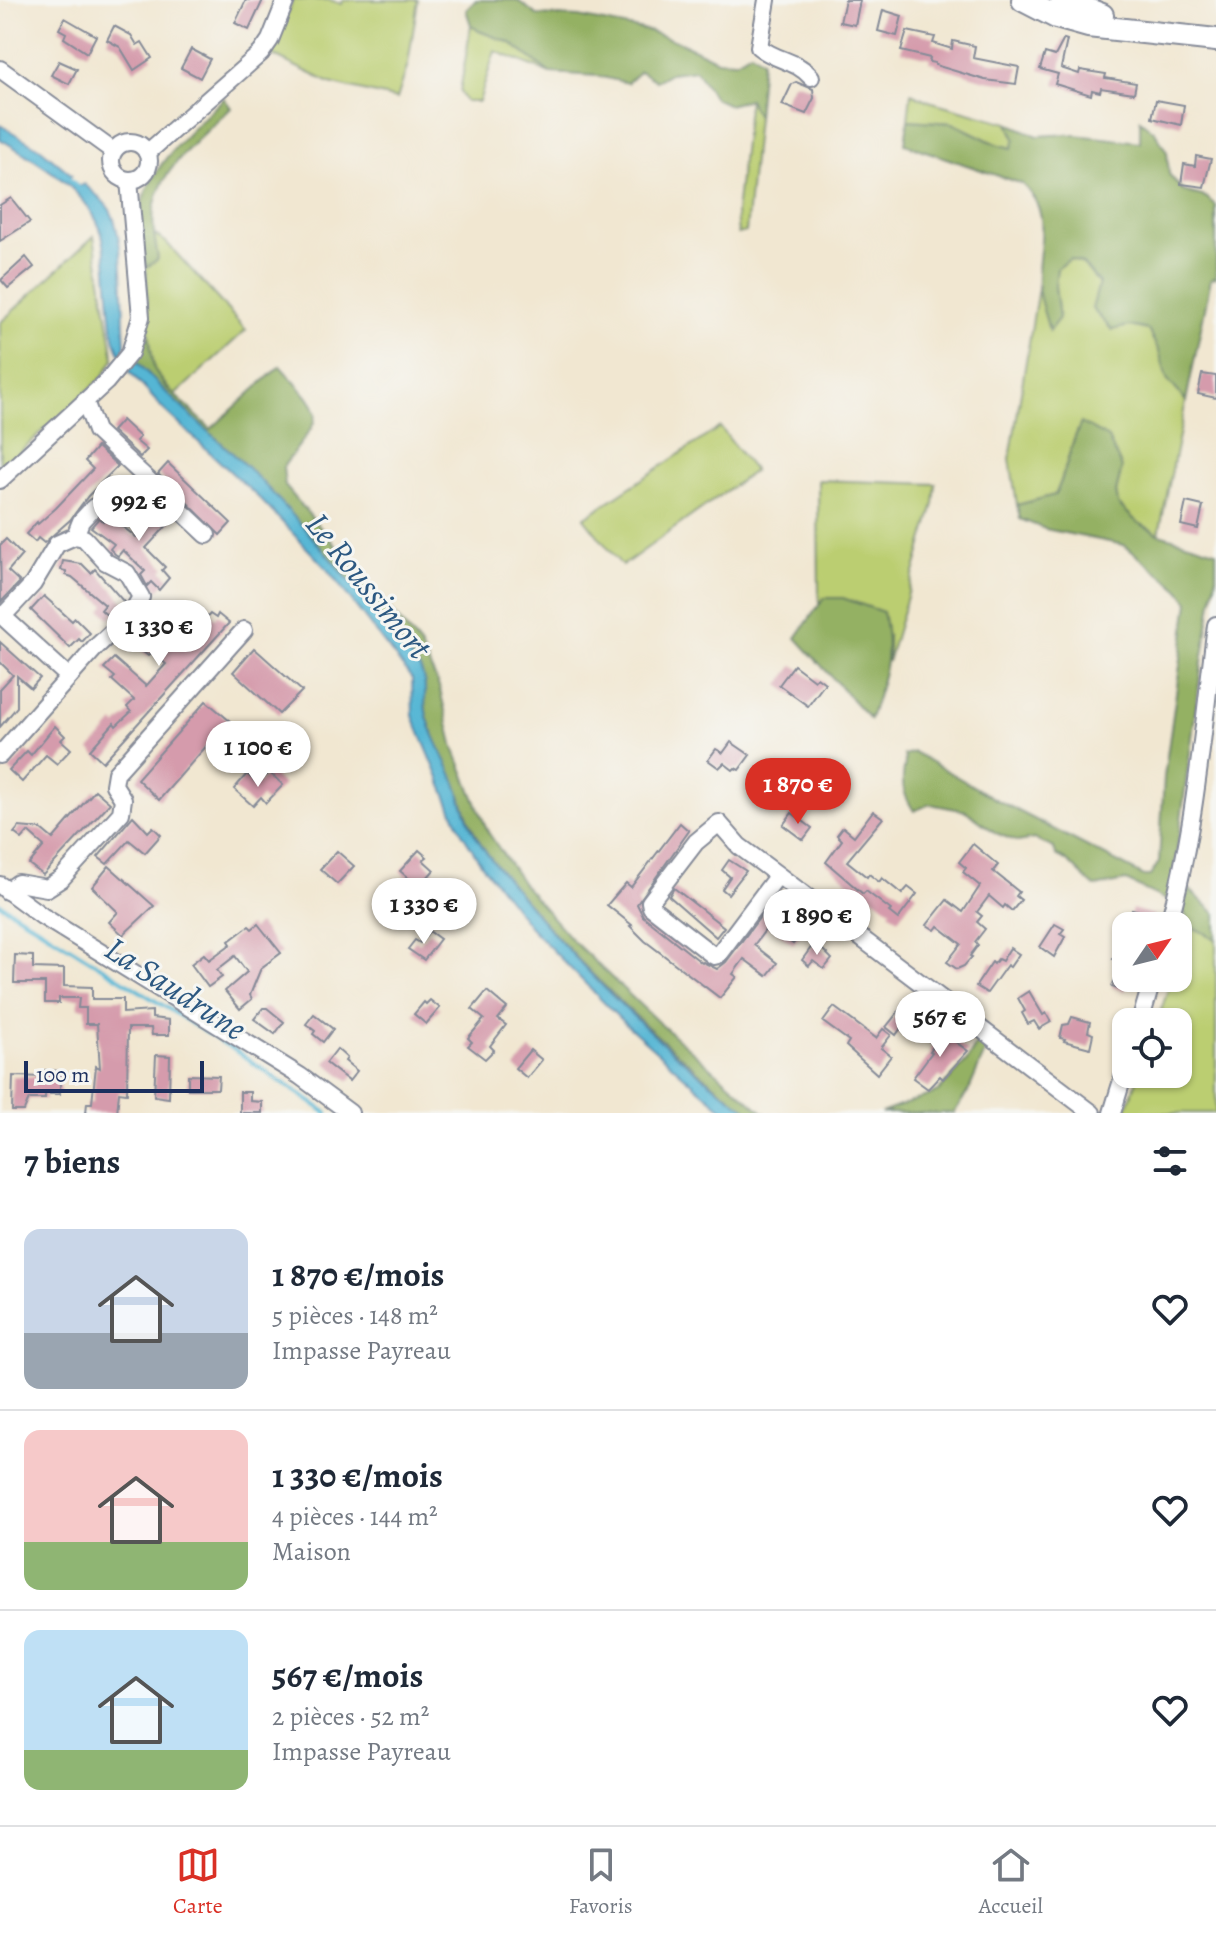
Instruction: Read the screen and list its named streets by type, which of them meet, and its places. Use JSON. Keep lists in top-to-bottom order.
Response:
{
  "water": ["Le Roussimort", "La Saudrune"],
  "scale_bar": "100 m",
  "north": "top right",
  "page": {
    "price": [
      "992 €",
      "1 330 €",
      "1 100 €",
      "1 870 €",
      "1 330 €",
      "1 890 €",
      "567 €"
    ],
    "scale": "100 m",
    "heading": "7 biens",
    "list": [
      {
        "name": "1 870 €/mois",
        "note": "5 pièces · 148 m² · Impasse Payreau"
      },
      {
        "name": "1 330 €/mois",
        "note": "4 pièces · 144 m² · Maison"
      },
      {
        "name": "567 €/mois",
        "note": "2 pièces · 52 m² · Impasse Payreau"
      }
    ],
    "tabs": ["Carte", "Favoris", "Accueil"]
  }
}
